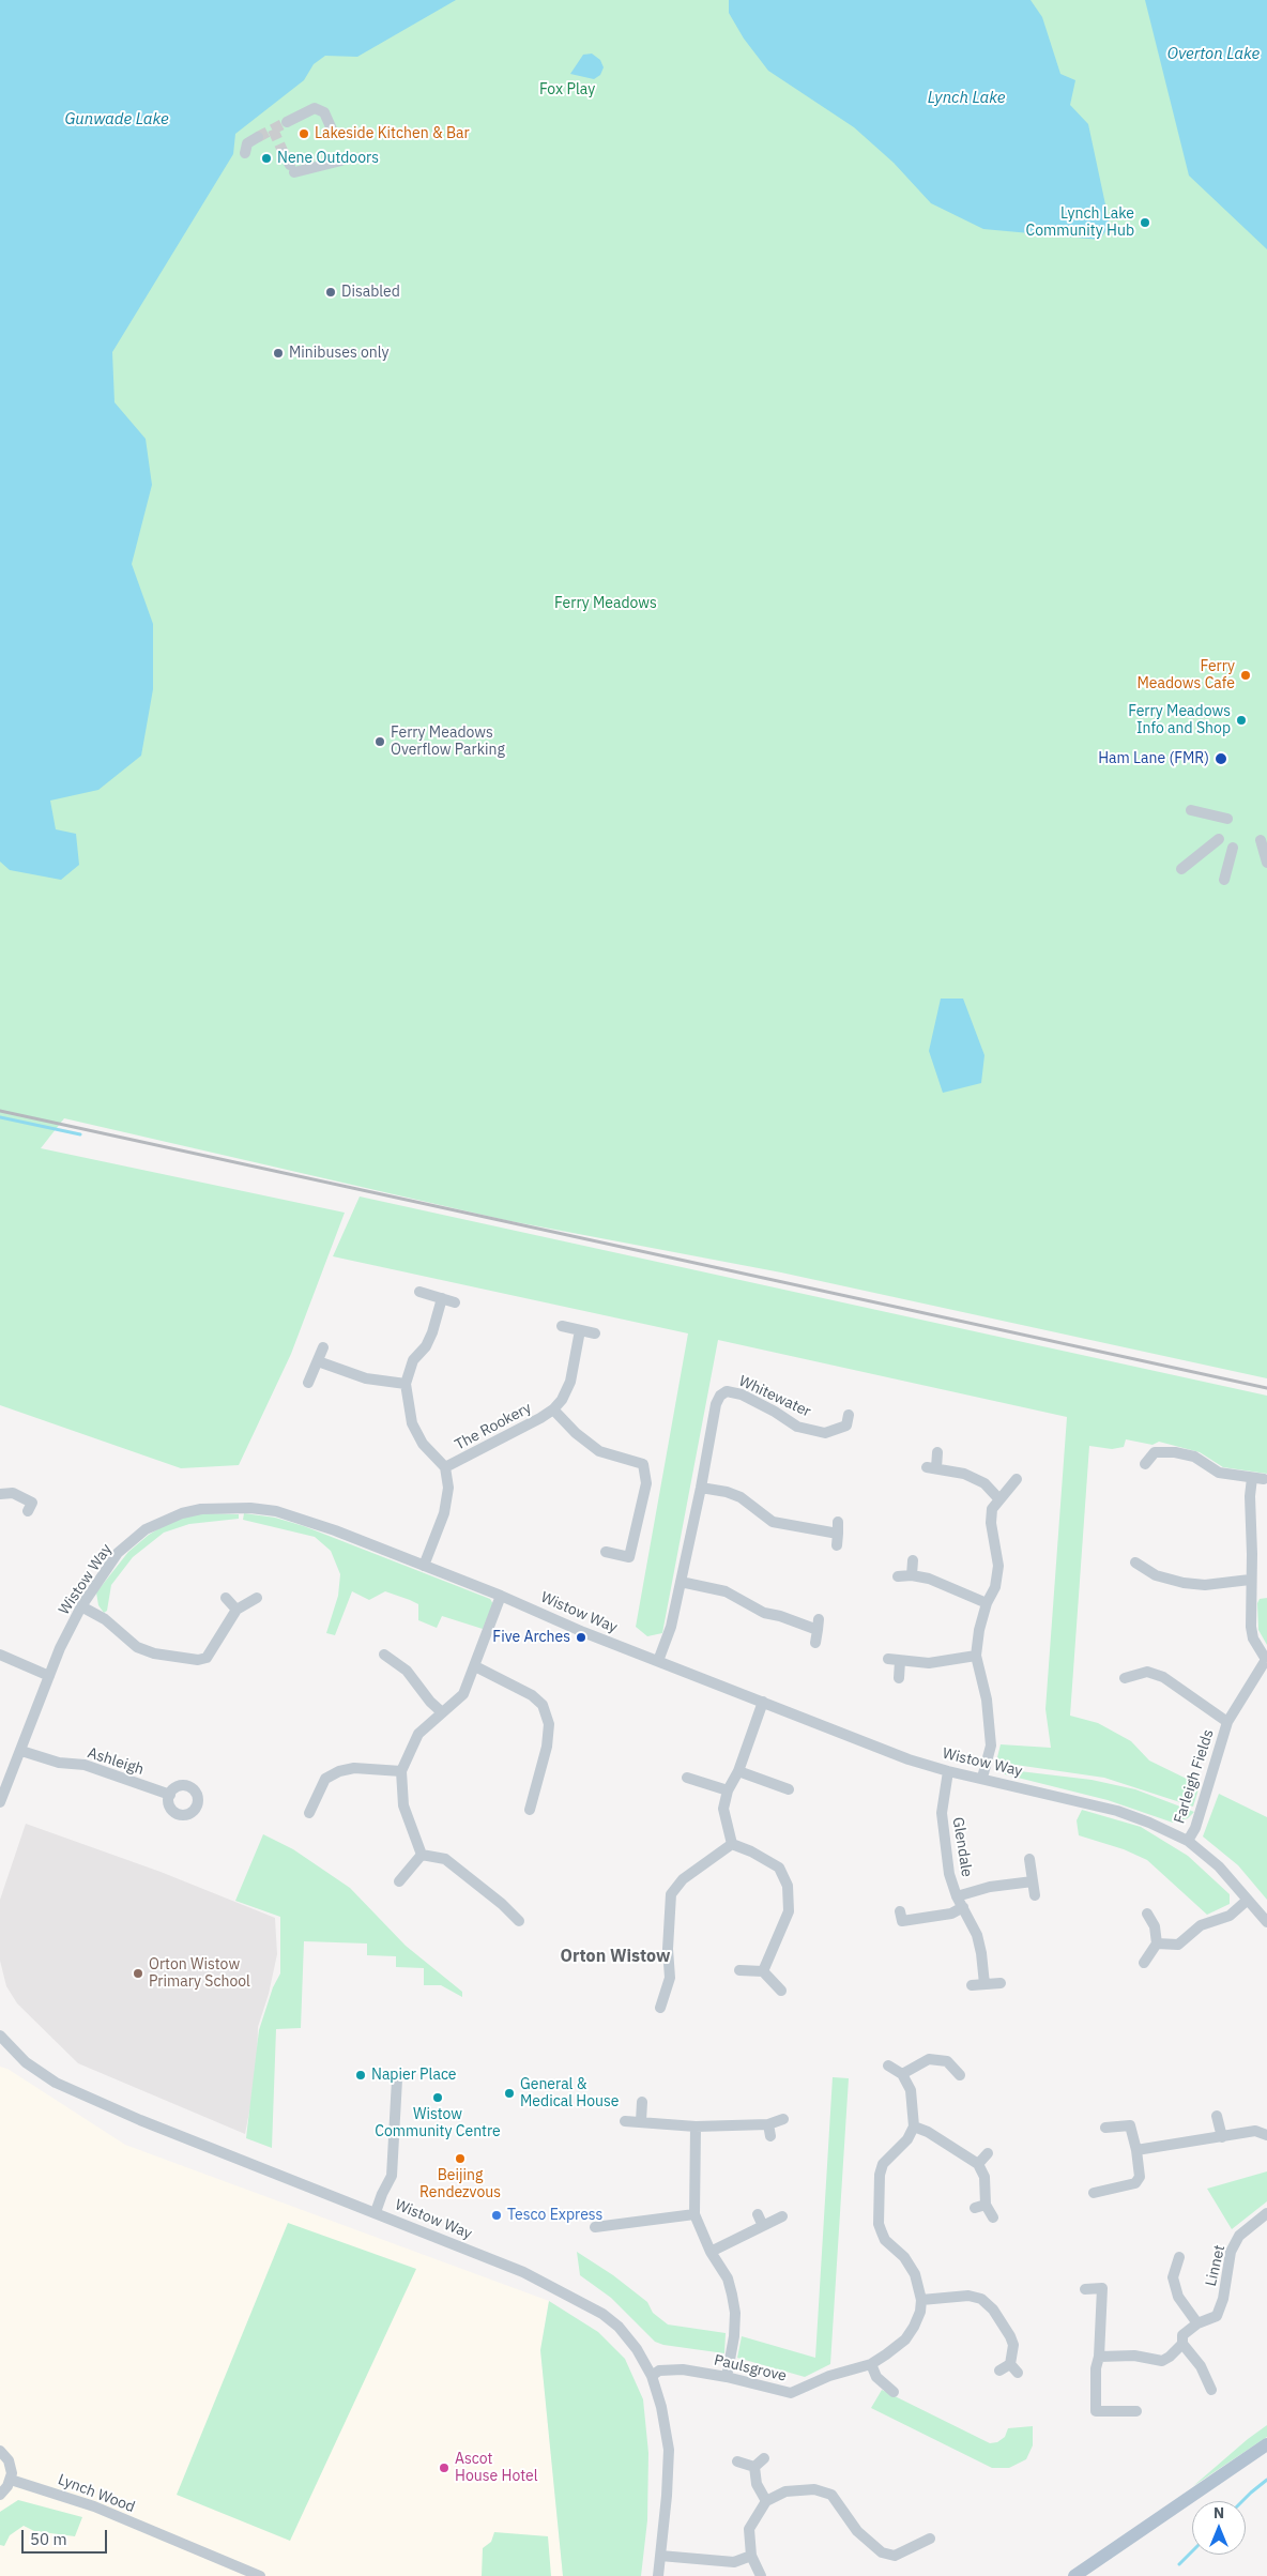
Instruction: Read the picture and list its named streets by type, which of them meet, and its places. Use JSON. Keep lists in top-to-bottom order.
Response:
{
  "streets": {
    "street": [
      "Whitewater",
      "The Rookery",
      "Wistow Way",
      "Ashleigh",
      "Farleigh Fields",
      "Glendale",
      "Linnet",
      "Paulsgrove",
      "Lynch Wood"
    ]
  },
  "crossings": [
    ["Whitewater", "Wistow Way"],
    ["The Rookery", "Wistow Way"],
    ["Wistow Way", "Ashleigh"],
    ["Wistow Way", "Farleigh Fields"],
    ["Wistow Way", "Glendale"],
    ["Wistow Way", "Paulsgrove"]
  ],
  "districts": ["Orton Wistow"],
  "water": ["Overton Lake", "Lynch Lake", "Gunwade Lake"],
  "parks": ["Fox Play", "Ferry Meadows"],
  "places": [
    "Lakeside Kitchen & Bar",
    "Nene Outdoors",
    "Lynch Lake Community Hub",
    "Disabled",
    "Minibuses only",
    "Ferry Meadows Cafe",
    "Ferry Meadows Info and Shop",
    "Ferry Meadows Overflow Parking",
    "Ham Lane (FMR)",
    "Five Arches",
    "Orton Wistow Primary School",
    "Napier Place",
    "General & Medical House",
    "Wistow Community Centre",
    "Beijing Rendezvous",
    "Tesco Express",
    "Ascot House Hotel"
  ],
  "scale_bar": "50 m",
  "north": "top"
}
